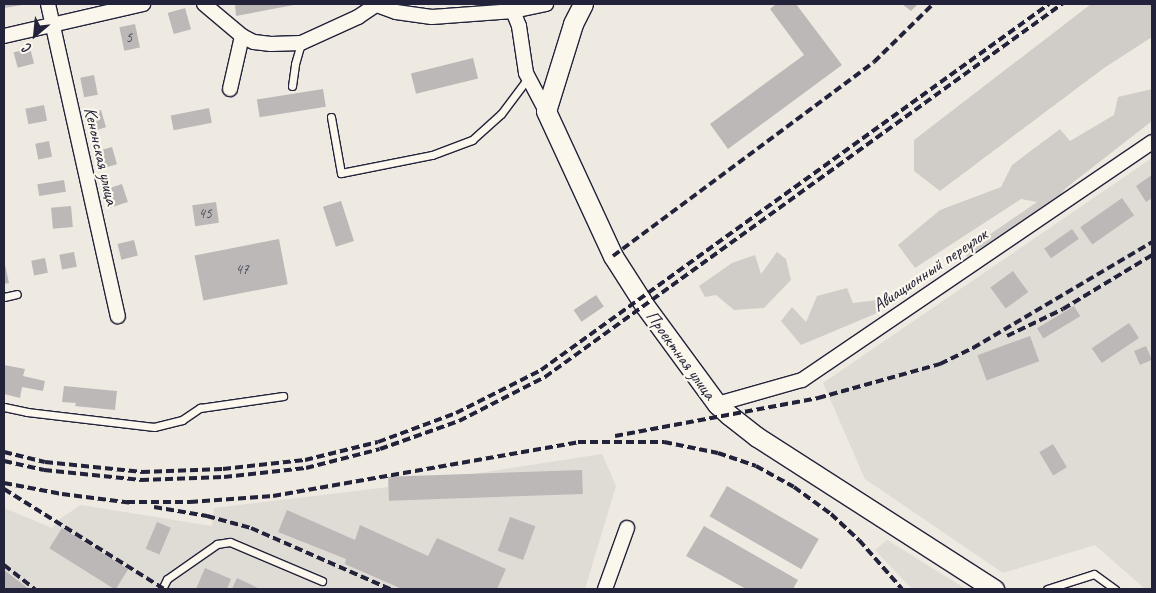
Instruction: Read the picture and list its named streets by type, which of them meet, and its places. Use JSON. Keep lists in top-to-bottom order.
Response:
{
  "streets": {
    "street": ["Кенонская улица", "Авиационный переулок", "Проектная улица"]
  },
  "crossings": [
    ["Авиационный переулок", "Проектная улица"]
  ],
  "house_numbers": ["5", "45", "47"],
  "north": "bottom left"
}
